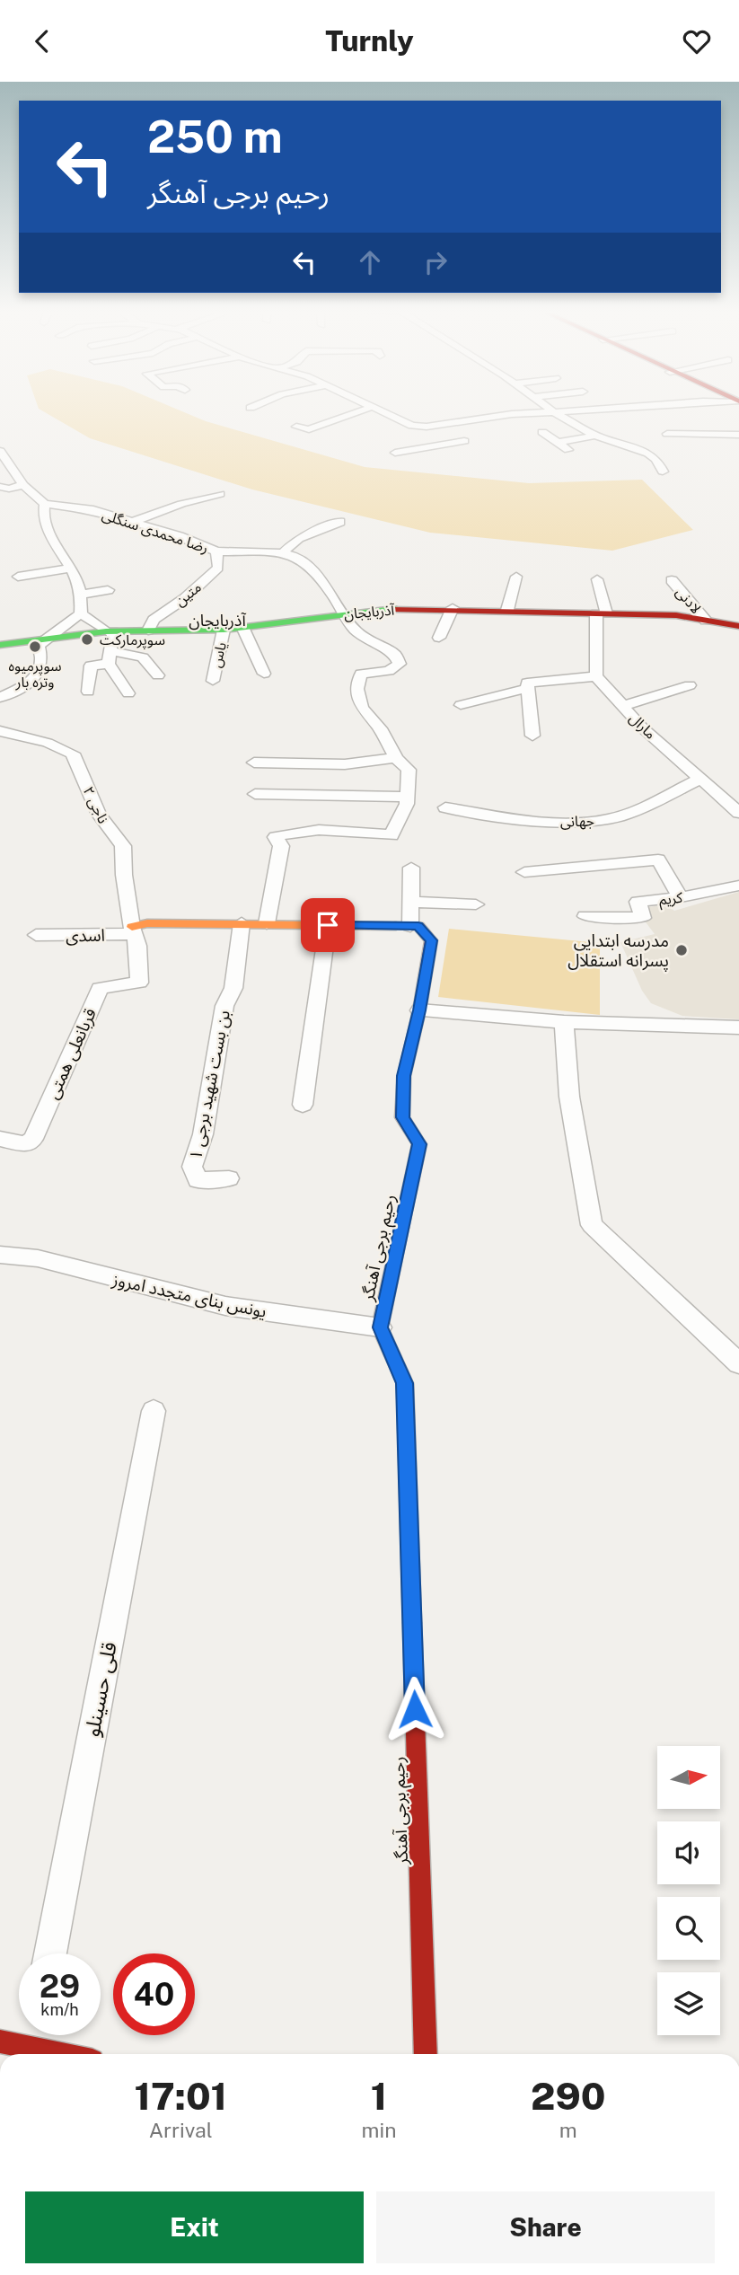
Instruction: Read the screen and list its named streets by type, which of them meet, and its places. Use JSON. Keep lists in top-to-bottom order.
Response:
{
  "streets": {
    "street": [
      "رضا محمدی سنگلی",
      "متین",
      "لادنی",
      "آذربایجان",
      "یاس",
      "مارال",
      "ناجی ۲",
      "جهانی",
      "کریم",
      "اسدی",
      "قربانعلی همتی",
      "بن بست شهید برجی ۱",
      "رحیم برجی آهنگر",
      "یونس بنای متجدد امروز",
      "قلی حسینلو"
    ]
  },
  "crossings": [
    ["رضا محمدی سنگلی", "متین"],
    ["رضا محمدی سنگلی", "آذربایجان"],
    ["متین", "آذربایجان"],
    ["لادنی", "آذربایجان"],
    ["آذربایجان", "یاس"],
    ["مارال", "جهانی"],
    ["ناجی ۲", "اسدی"],
    ["ناجی ۲", "قربانعلی همتی"],
    ["اسدی", "قربانعلی همتی"],
    ["رحیم برجی آهنگر", "یونس بنای متجدد امروز"]
  ],
  "districts": ["آذربایجان"],
  "places": ["سوپرمارکت", "سوپرمیوه وتره بار", "مدرسه ابتدایی پسرانه استقلال"],
  "north": "right",
  "page": {
    "header": "Turnly",
    "turn": ["250 m", "رحیم برجی آهنگر"],
    "speed": "29 km/h",
    "limit": "40",
    "eta": [
      "17:01",
      "Arrival",
      "1",
      "min",
      "290",
      "m"
    ],
    "buttons": ["Exit", "Share"]
  }
}
